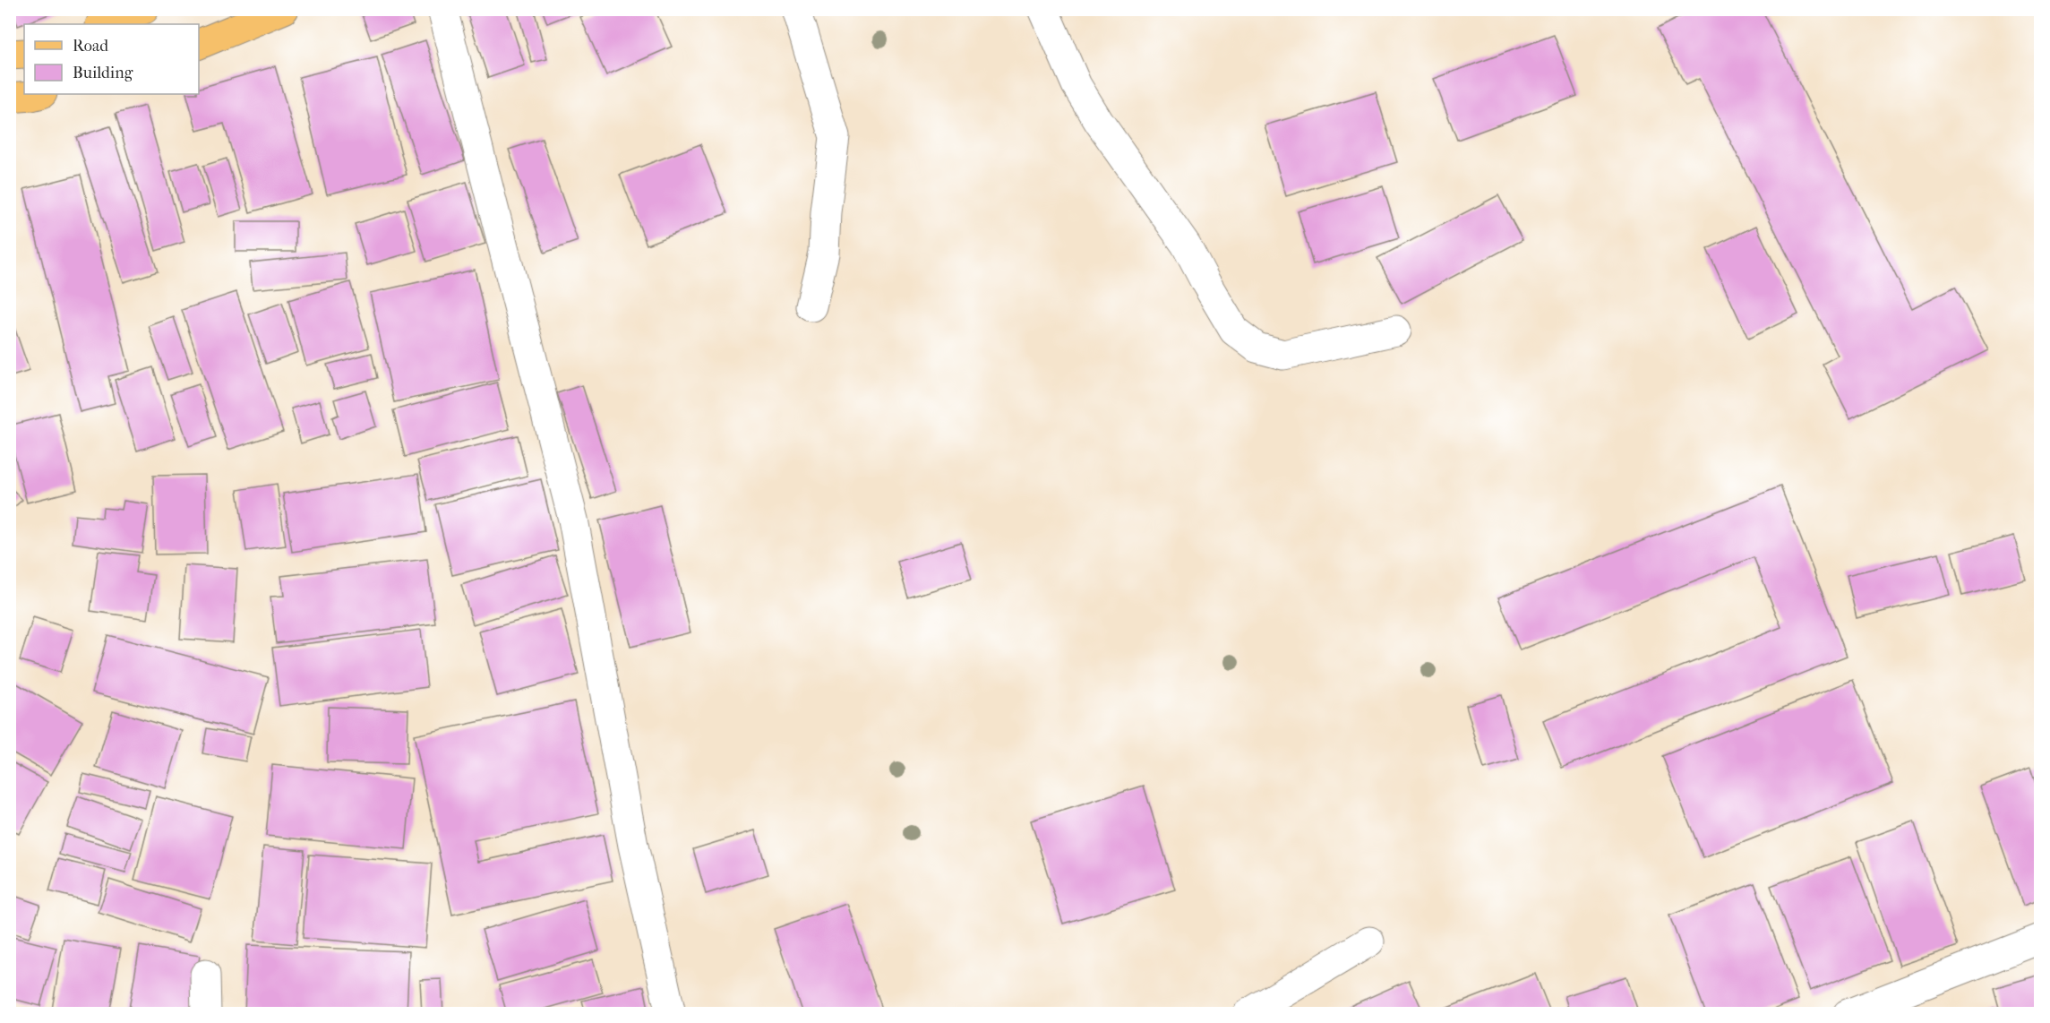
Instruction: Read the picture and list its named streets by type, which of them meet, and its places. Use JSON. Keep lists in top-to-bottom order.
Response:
{
  "legend": ["Road", "Building"]
}
